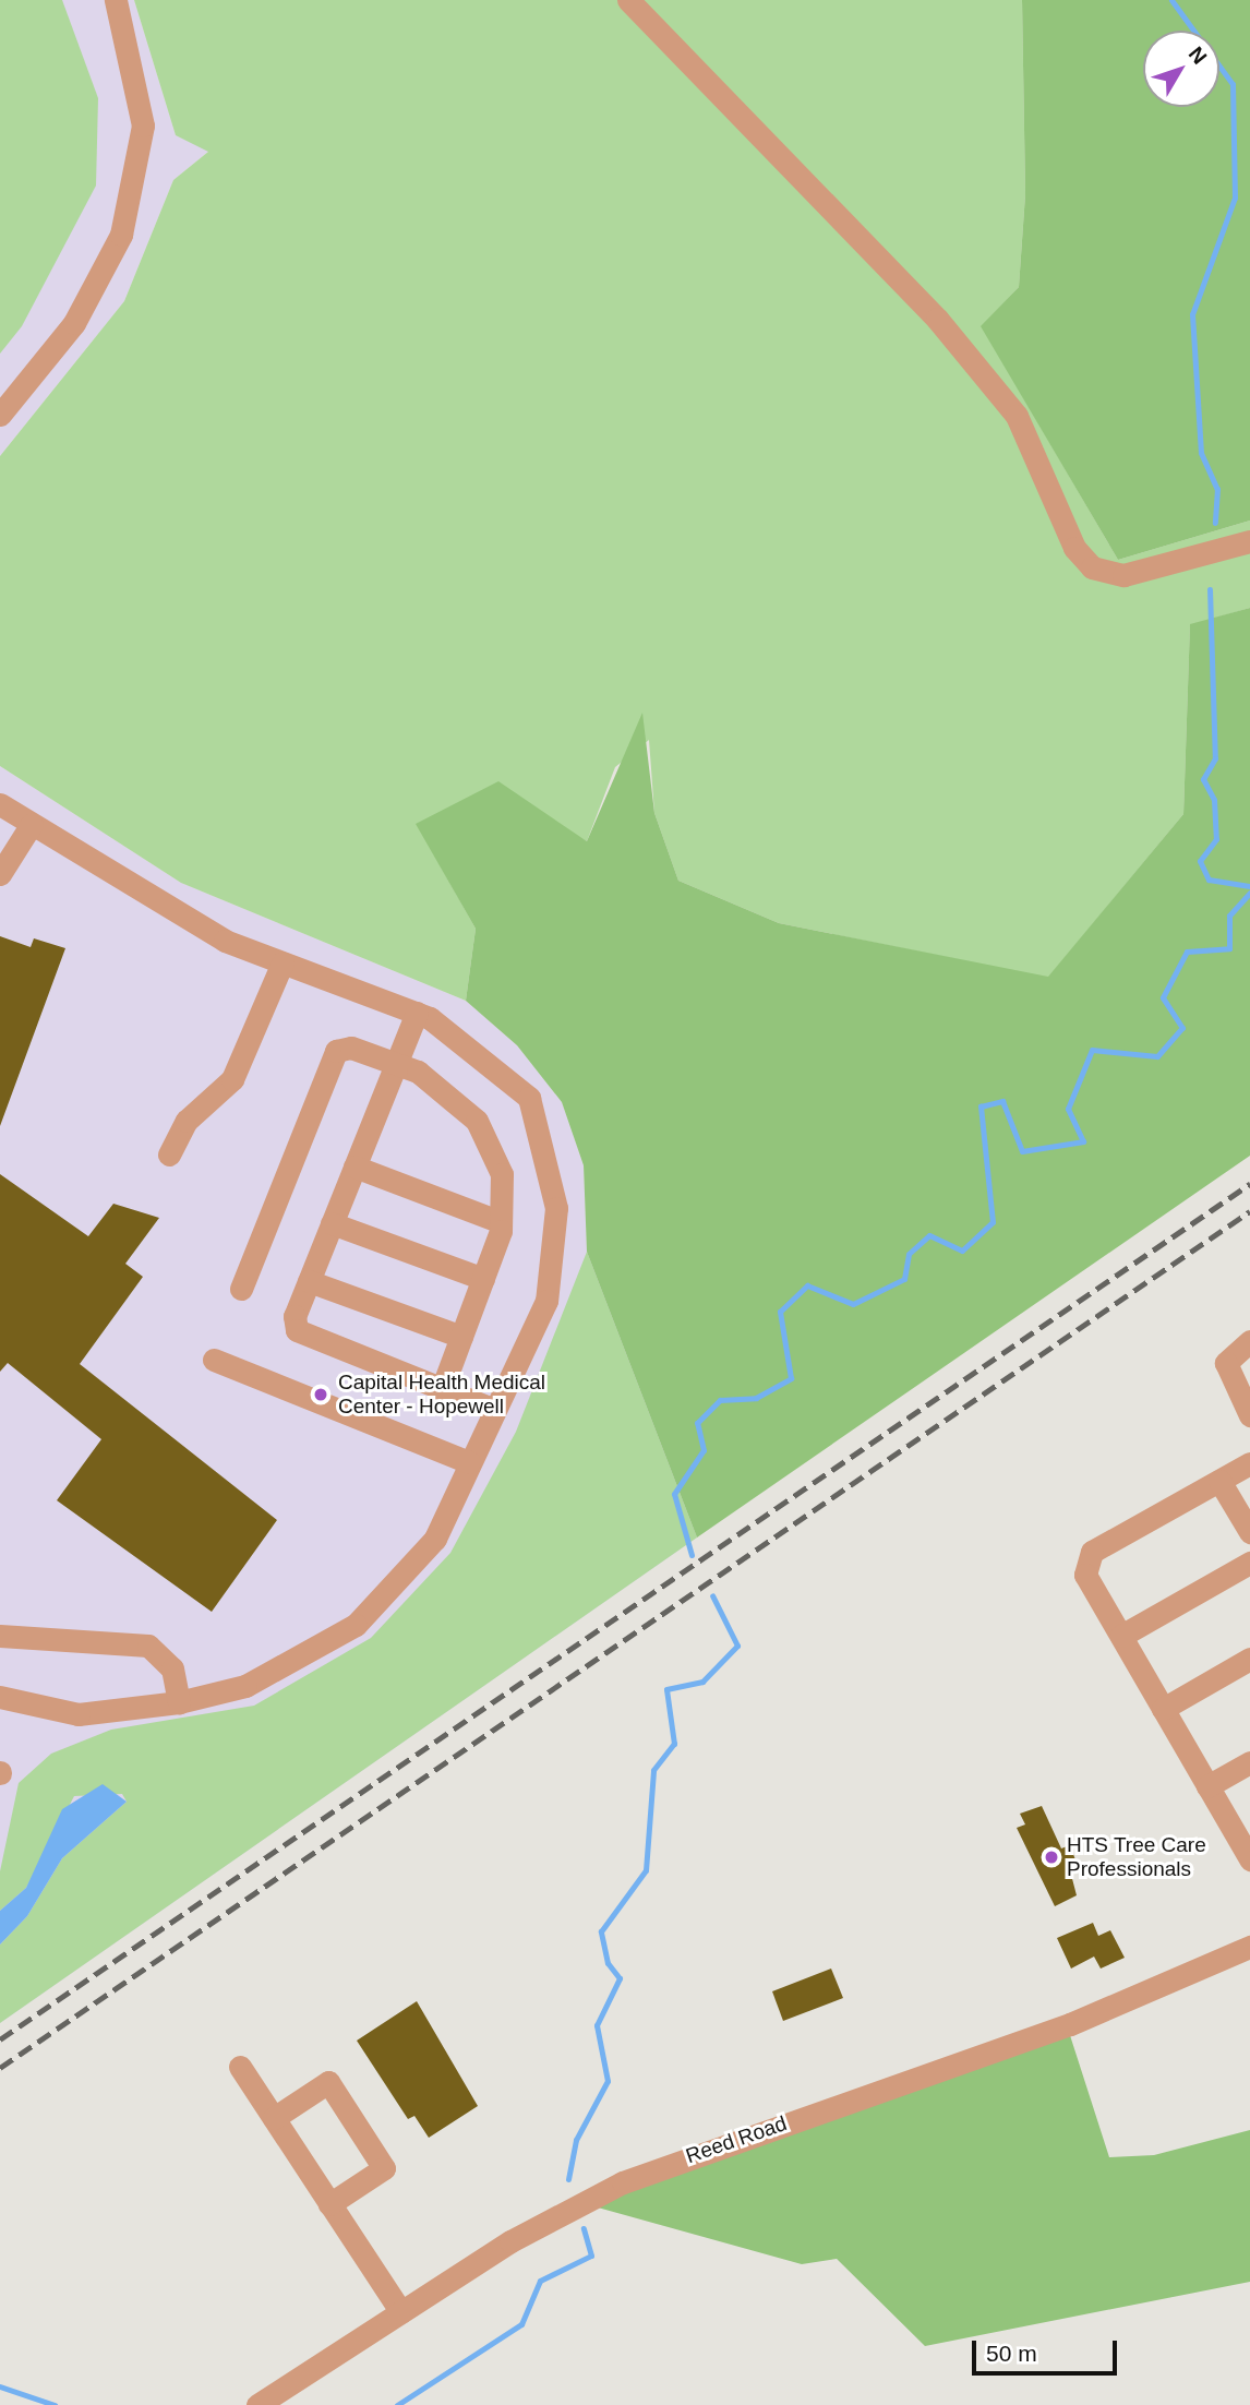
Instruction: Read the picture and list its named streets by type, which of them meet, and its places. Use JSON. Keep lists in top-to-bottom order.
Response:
{
  "streets": {
    "street": ["Reed Road"]
  },
  "places": ["Capital Health Medical Center - Hopewell", "HTS Tree Care Professionals"],
  "scale_bar": "50 m",
  "north": "top right"
}
